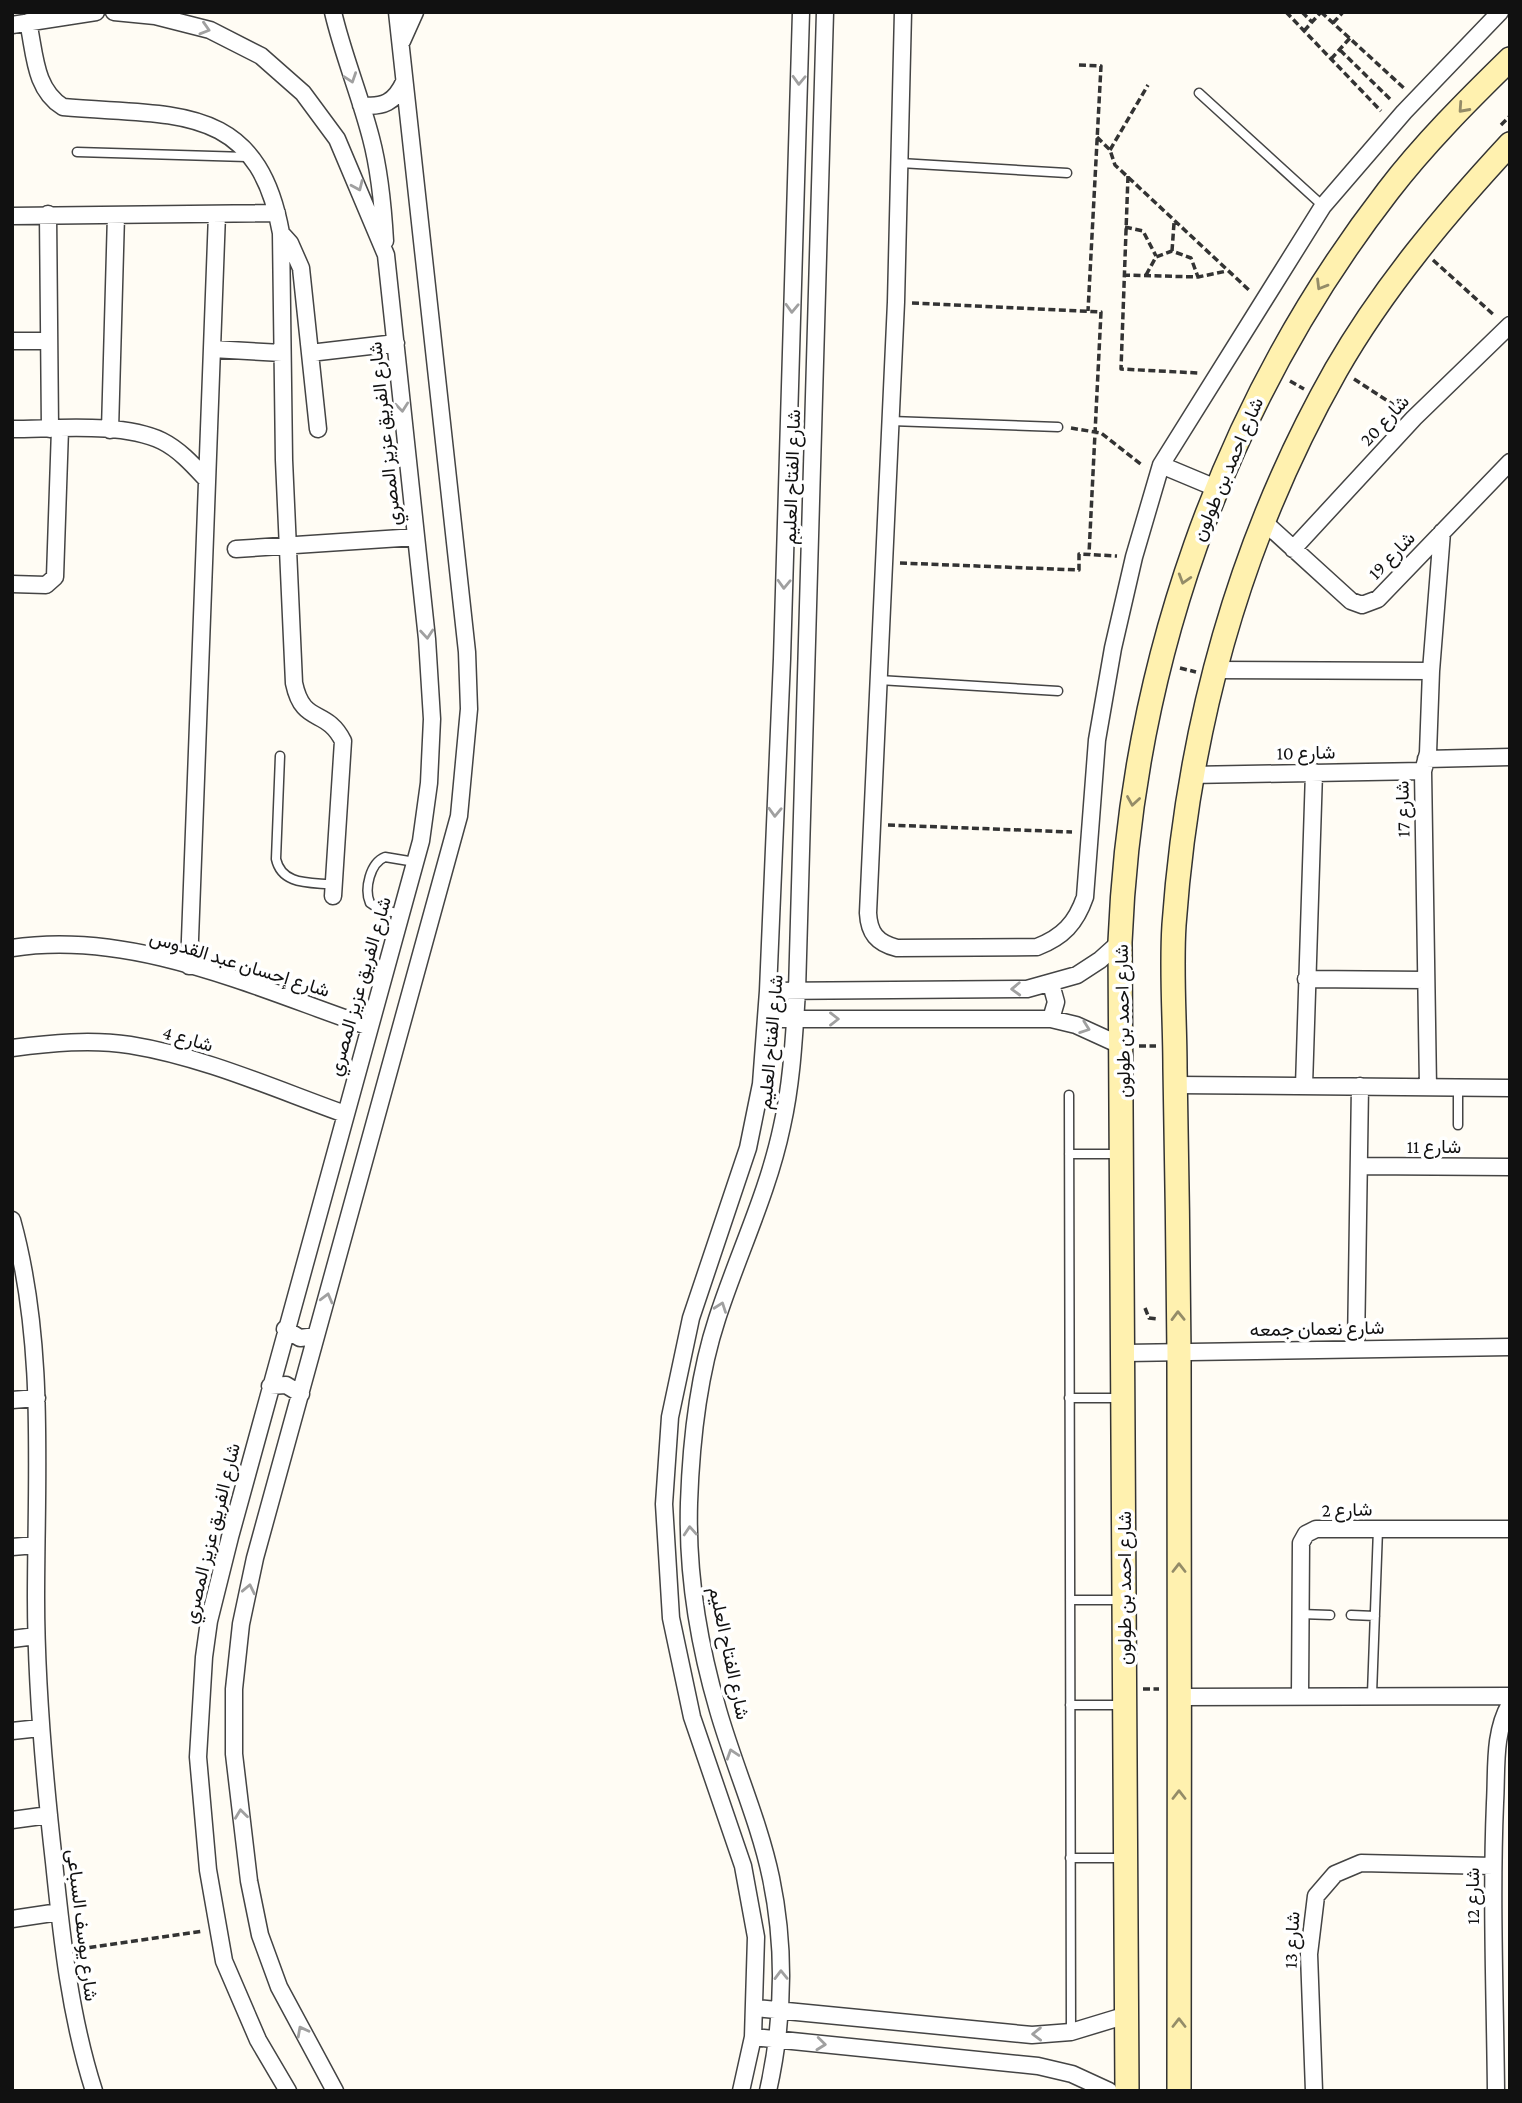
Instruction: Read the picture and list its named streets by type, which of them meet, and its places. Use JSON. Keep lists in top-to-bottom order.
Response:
{
  "streets": {
    "street": [
      "شارع 20",
      "شارع الفريق عزيز المصري",
      "شارع احمد بن طولون",
      "شارع الفتاح العليم",
      "شارع 19",
      "شارع 10",
      "شارع 17",
      "شارع إحسان عبد القدوس",
      "شارع 4",
      "شارع 11",
      "شارع نعمان جمعه",
      "شارع 2",
      "شارع 12",
      "شارع يوسف السباعى",
      "شارع 13"
    ]
  },
  "crossings": [
    ["شارع 20", "شارع 19"],
    ["شارع الفريق عزيز المصري", "شارع إحسان عبد القدوس"],
    ["شارع الفريق عزيز المصري", "شارع 4"],
    ["شارع احمد بن طولون", "شارع نعمان جمعه"],
    ["شارع 19", "شارع 17"],
    ["شارع 10", "شارع 17"],
    ["شارع 12", "شارع 13"]
  ]
}
